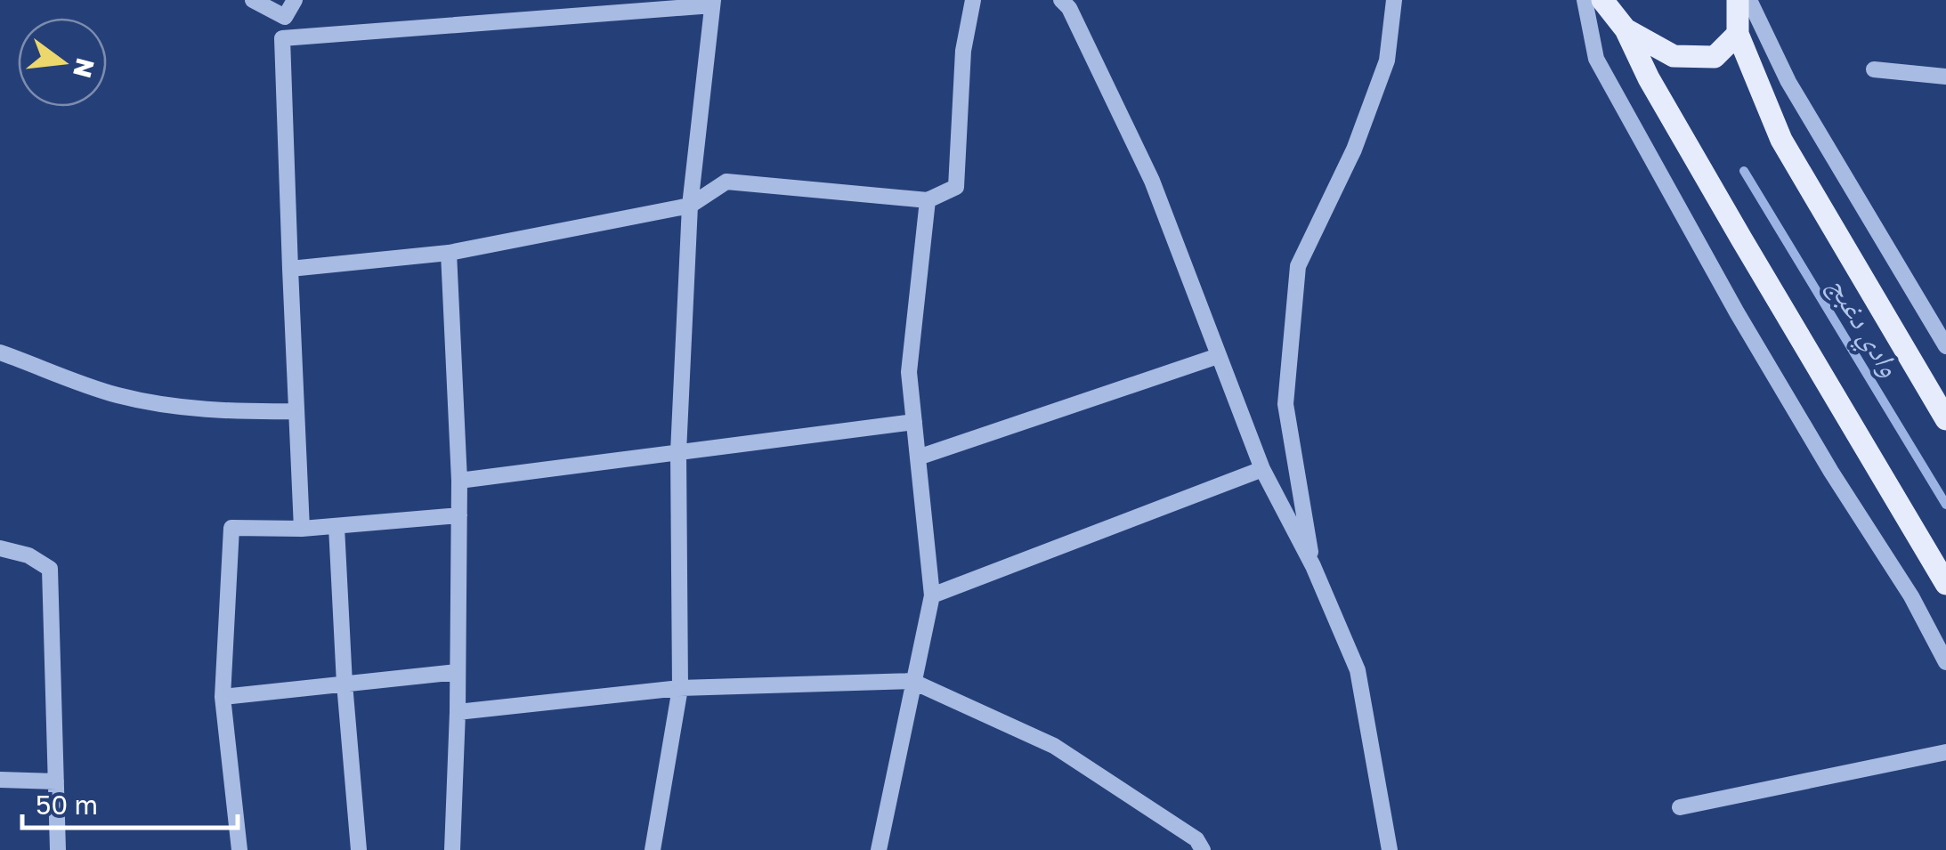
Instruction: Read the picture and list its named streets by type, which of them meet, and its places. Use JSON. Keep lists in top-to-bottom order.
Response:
{
  "water": ["وادي دغبج"],
  "scale_bar": "50 m",
  "north": "right"
}
